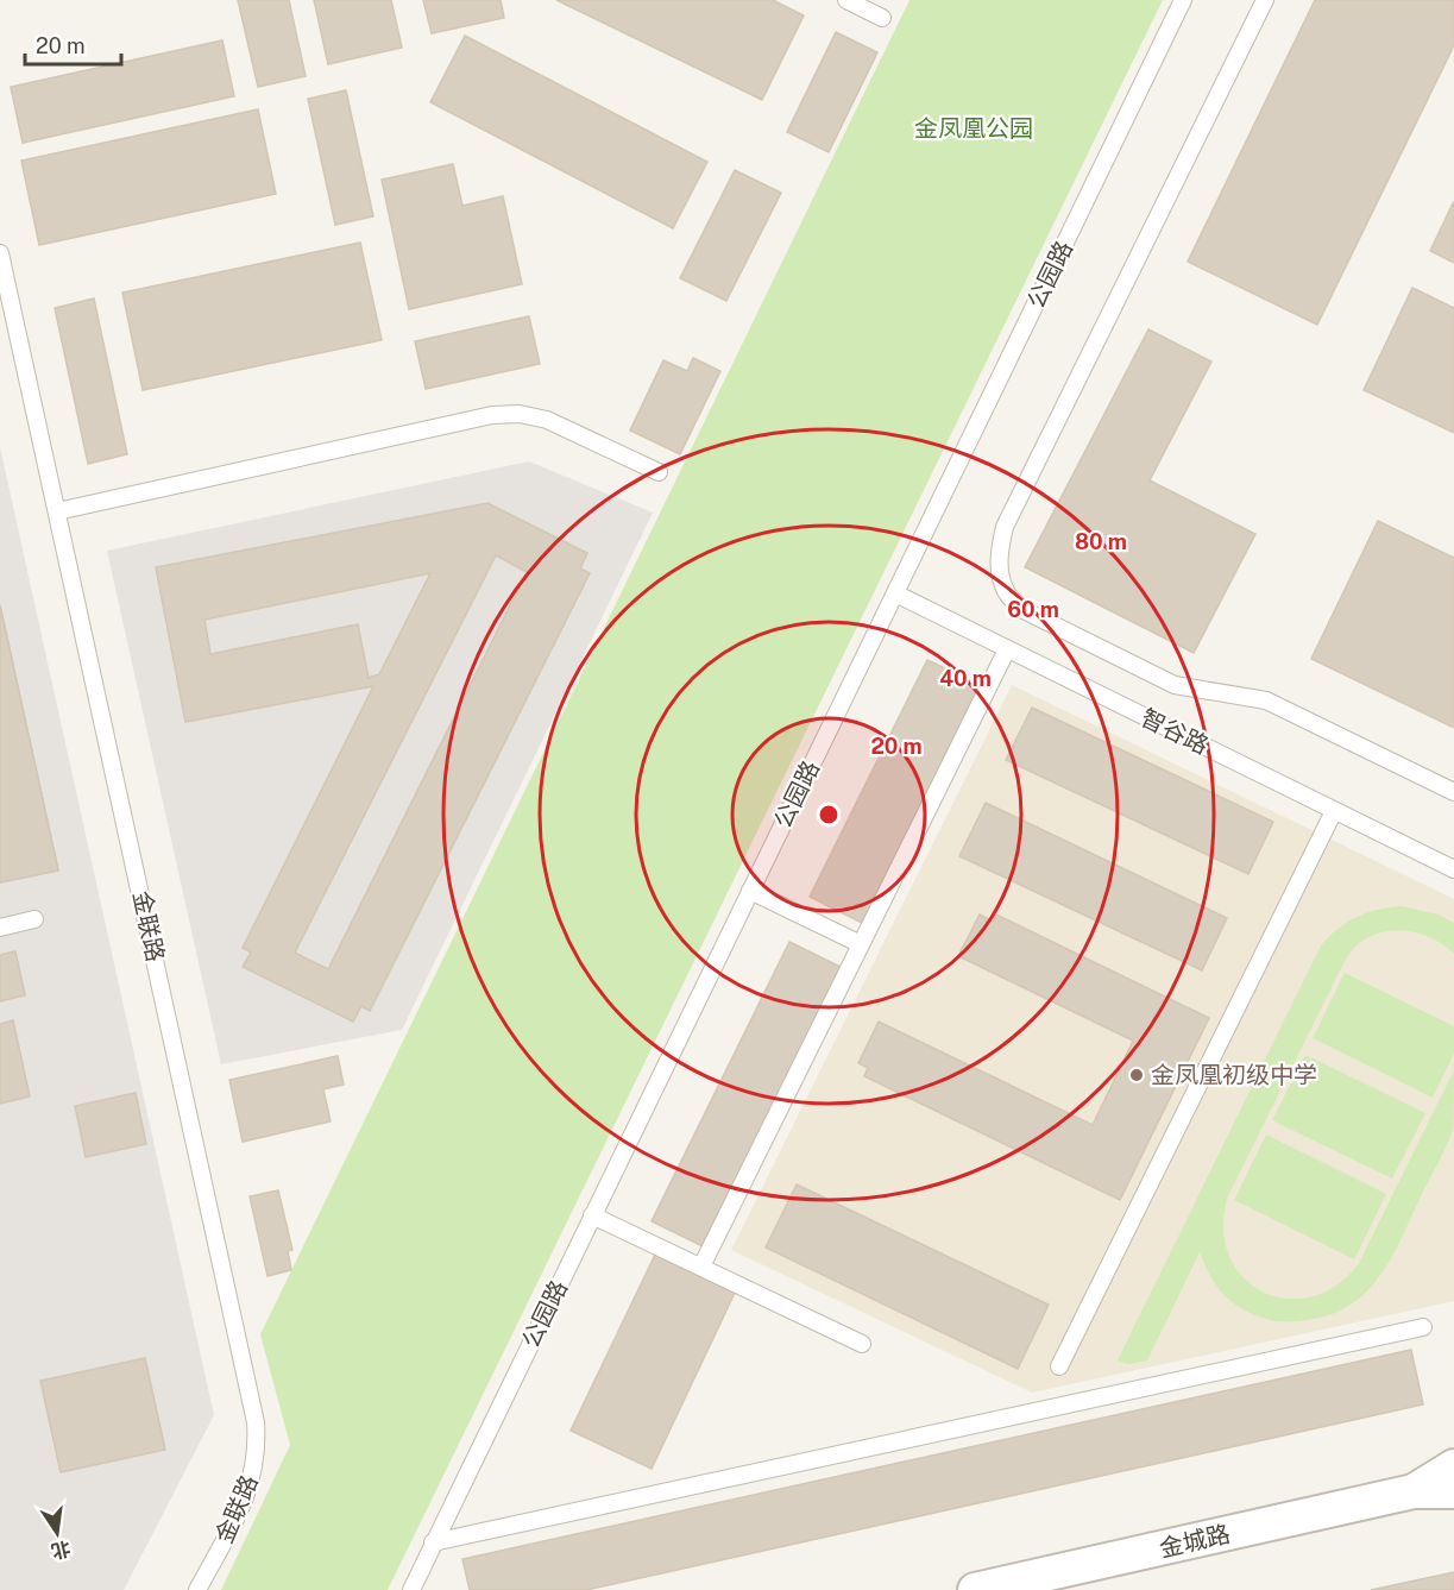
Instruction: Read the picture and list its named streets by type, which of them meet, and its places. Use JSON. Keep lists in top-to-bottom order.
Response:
{
  "streets": {
    "street": ["金城路"],
    "lane": ["公园路", "智谷路", "金联路"]
  },
  "crossings": [
    ["公园路", "智谷路"]
  ],
  "parks": ["金凤凰公园"],
  "places": ["金凤凰初级中学"],
  "scale_bar": "20 m",
  "north": "bottom",
  "rings": [
    "80 m",
    "60 m",
    "40 m",
    "20 m"
  ]
}
